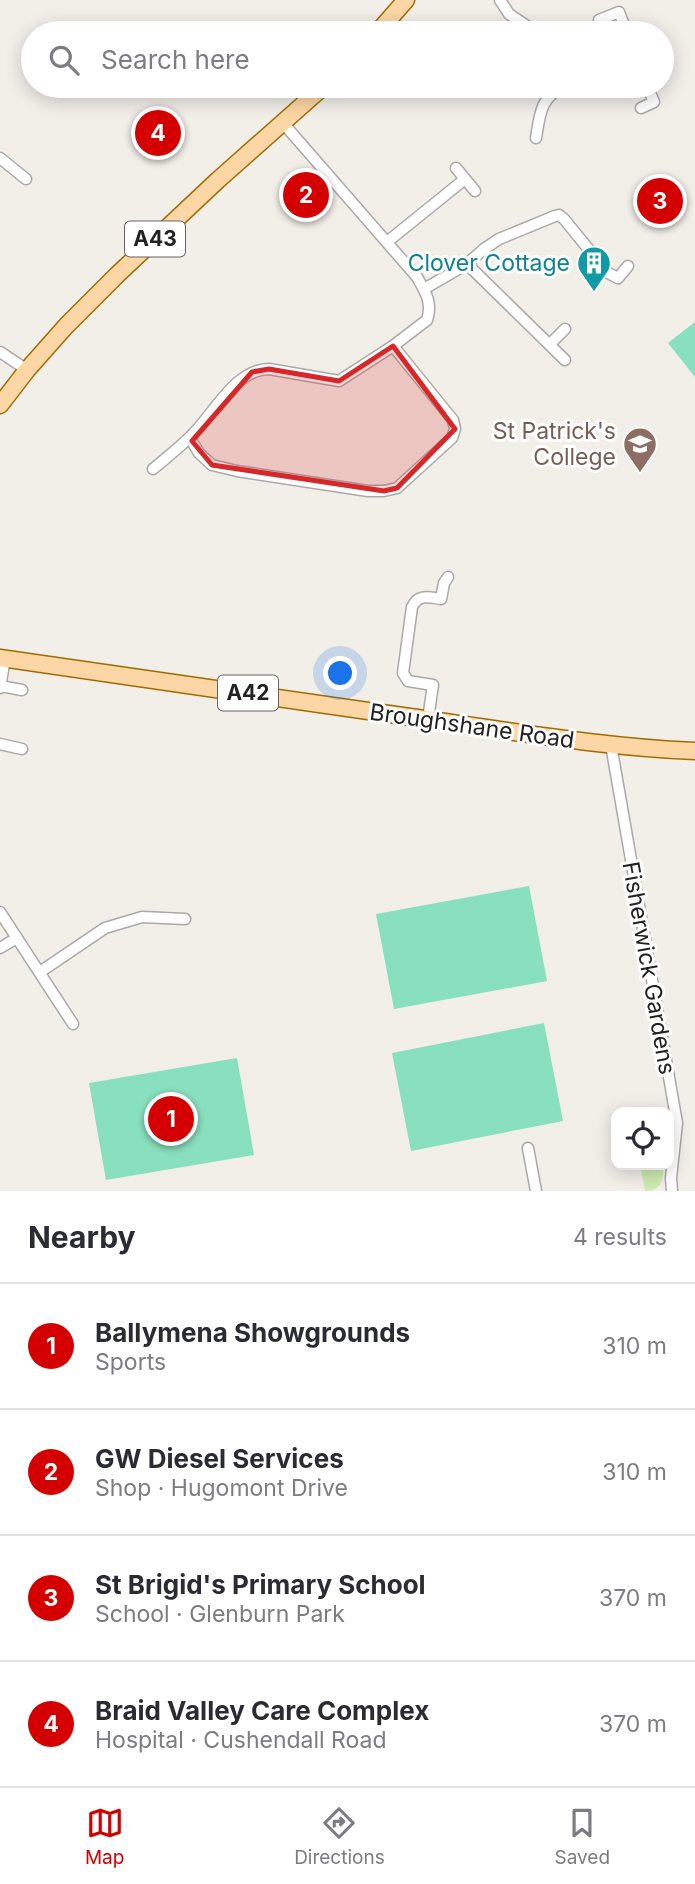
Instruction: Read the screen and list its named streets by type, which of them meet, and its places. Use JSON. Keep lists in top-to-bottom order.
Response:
{
  "streets": {
    "main road": ["A43", "A42", "Broughshane Road"],
    "street": ["Fisherwick Gardens"]
  },
  "crossings": [
    ["Broughshane Road", "Fisherwick Gardens"]
  ],
  "places": {
    "building": ["Clover Cottage"],
    "school or university": ["St Patrick's College"]
  },
  "page": {
    "search": "Search here",
    "pins": [
      "4",
      "2",
      "3",
      "1"
    ],
    "heading": ["Nearby", "4 results"],
    "list": [
      {
        "mark": "1",
        "name": "Ballymena Showgrounds",
        "note": "Sports",
        "value": "310 m"
      },
      {
        "mark": "2",
        "name": "GW Diesel Services",
        "note": "Shop · Hugomont Drive",
        "value": "310 m"
      },
      {
        "mark": "3",
        "name": "St Brigid's Primary School",
        "note": "School · Glenburn Park",
        "value": "370 m"
      },
      {
        "mark": "4",
        "name": "Braid Valley Care Complex",
        "note": "Hospital · Cushendall Road",
        "value": "370 m"
      }
    ],
    "nav": ["Map", "Directions", "Saved"]
  }
}
